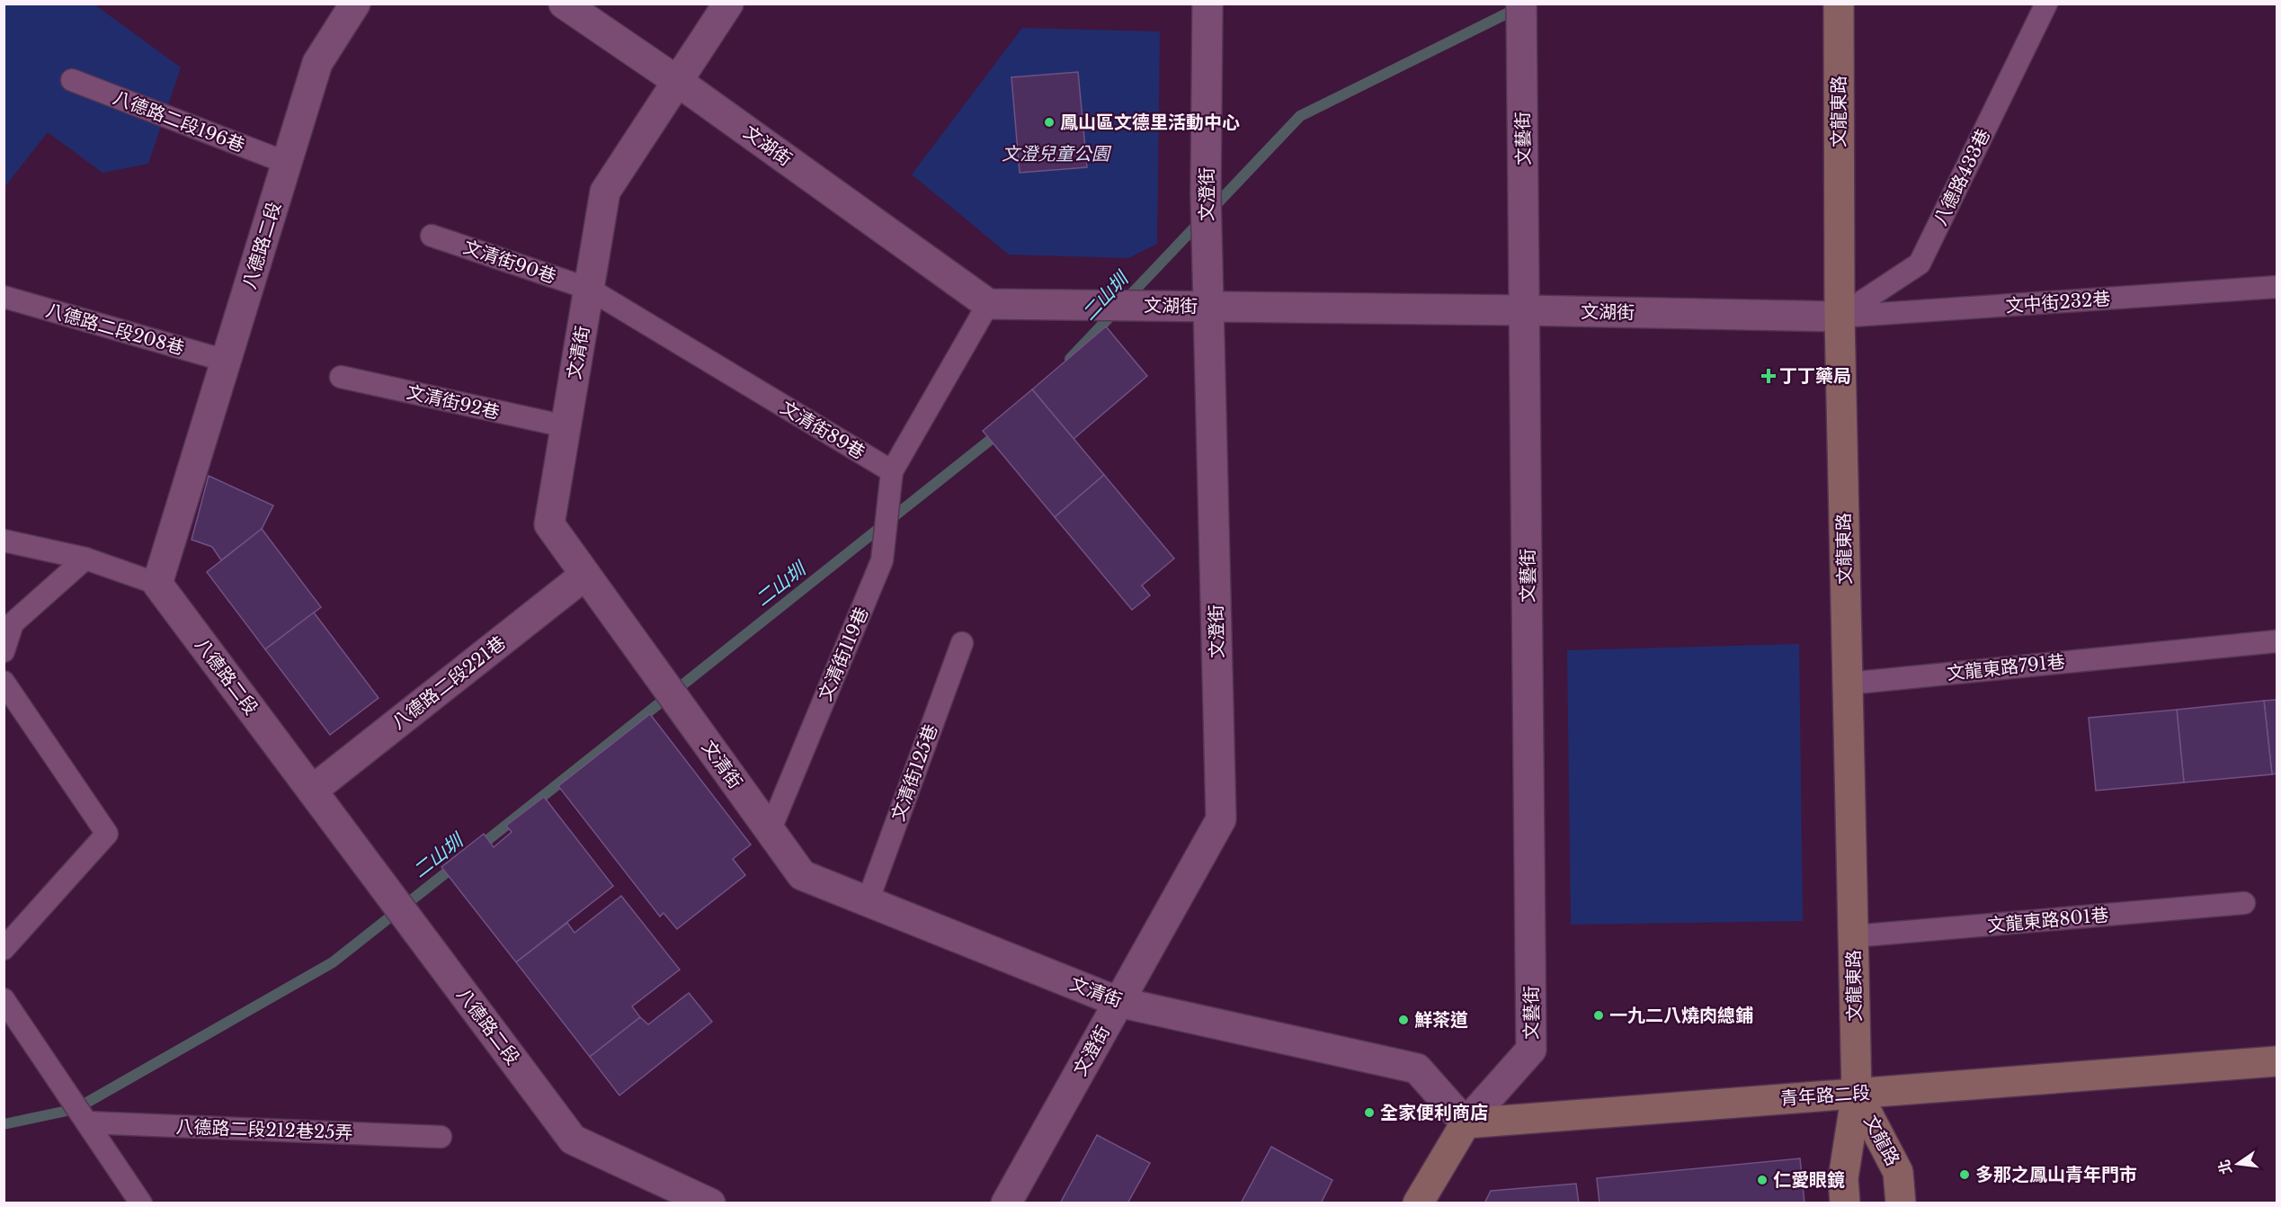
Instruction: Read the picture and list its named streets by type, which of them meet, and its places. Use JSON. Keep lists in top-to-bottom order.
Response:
{
  "streets": {
    "street": [
      "文龍東路",
      "文藝街",
      "文湖街",
      "文澄街",
      "八德路二段",
      "文清街",
      "八德路二段221巷",
      "青年路二段",
      "文龍路"
    ],
    "lane": [
      "八德路二段196巷",
      "八德路433巷",
      "文清街90巷",
      "文中街232巷",
      "八德路二段208巷",
      "文清街92巷",
      "文清街89巷",
      "文清街119巷",
      "文龍東路791巷",
      "文清街125巷",
      "文龍東路801巷",
      "八德路二段212巷25弄"
    ]
  },
  "crossings": [
    ["文龍東路", "文湖街"],
    ["文龍東路", "八德路433巷"],
    ["文龍東路", "文中街232巷"],
    ["文龍東路", "文龍東路791巷"],
    ["文龍東路", "文龍東路801巷"],
    ["文龍東路", "青年路二段"],
    ["文龍東路", "文龍路"],
    ["八德路二段196巷", "八德路二段"],
    ["文藝街", "文湖街"],
    ["文藝街", "文清街"],
    ["文藝街", "青年路二段"],
    ["文湖街", "八德路433巷"],
    ["文湖街", "文澄街"],
    ["文湖街", "文中街232巷"],
    ["文湖街", "文清街"],
    ["八德路433巷", "文中街232巷"],
    ["文澄街", "文清街"],
    ["八德路二段", "八德路二段208巷"],
    ["八德路二段", "八德路二段221巷"],
    ["文清街90巷", "文清街"],
    ["文清街90巷", "文清街89巷"],
    ["文清街", "文清街92巷"],
    ["文清街", "文清街89巷"],
    ["文清街", "文清街119巷"],
    ["文清街", "八德路二段221巷"],
    ["文清街", "文清街125巷"],
    ["文清街", "青年路二段"],
    ["文清街89巷", "文清街119巷"],
    ["青年路二段", "文龍路"]
  ],
  "water": ["二山圳"],
  "parks": ["文澄兒童公園"],
  "places": {
    "other": [
      "鳳山區文德里活動中心",
      "一九二八燒肉總鋪",
      "鮮茶道",
      "全家便利商店",
      "多那之鳳山青年門市",
      "仁愛眼鏡"
    ],
    "health": ["丁丁藥局"]
  },
  "north": "left"
}
